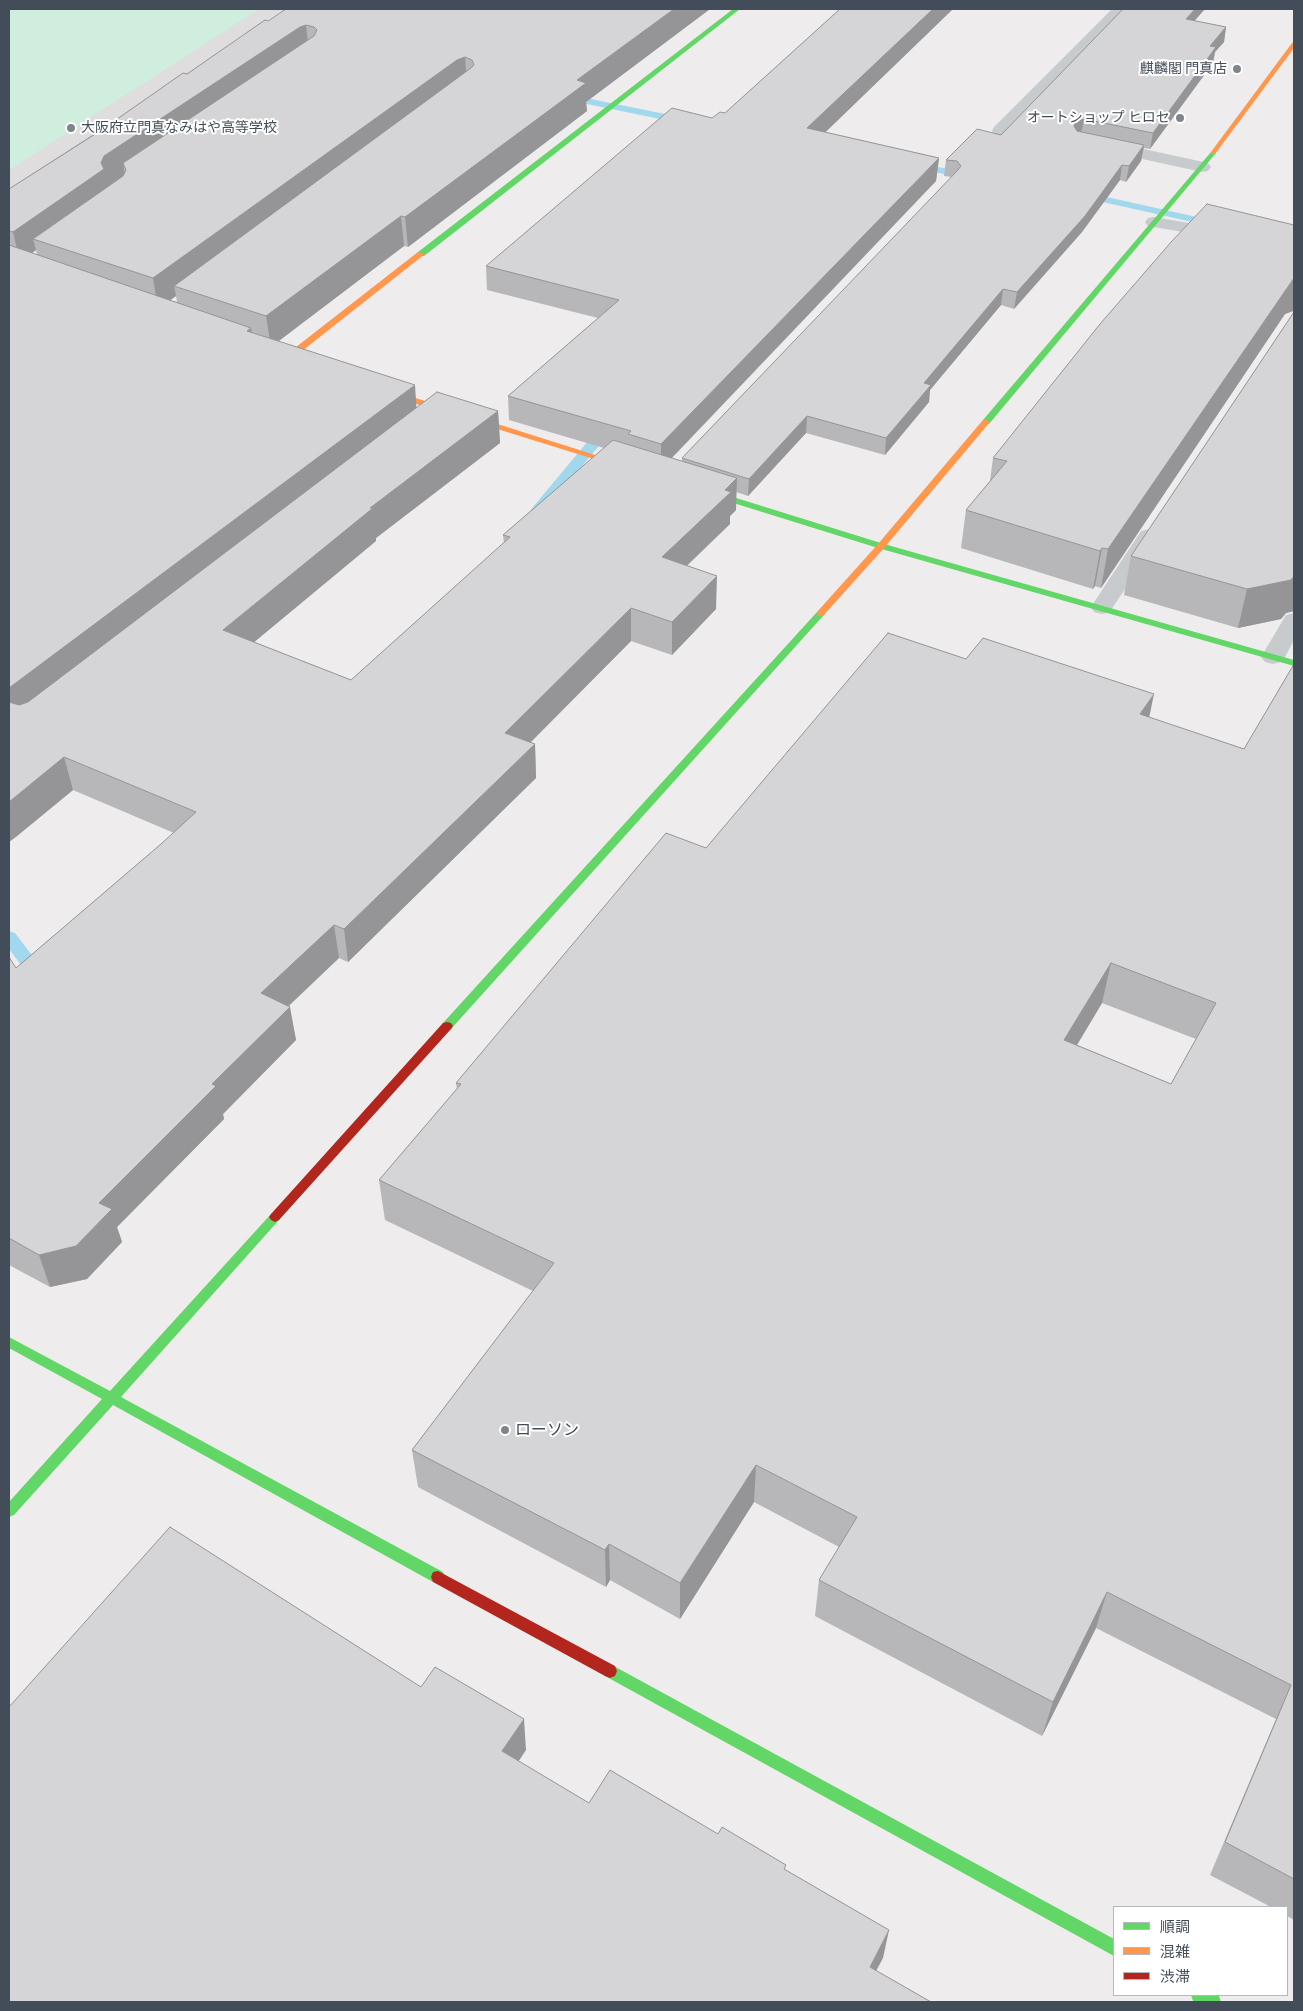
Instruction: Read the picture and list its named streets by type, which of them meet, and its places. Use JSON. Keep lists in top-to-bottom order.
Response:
{
  "places": [
    "麒麟閣 門真店",
    "オートショップ ヒロセ",
    "大阪府立門真なみはや高等学校",
    "ローソン"
  ],
  "legend": ["順調", "混雑", "渋滞"]
}
